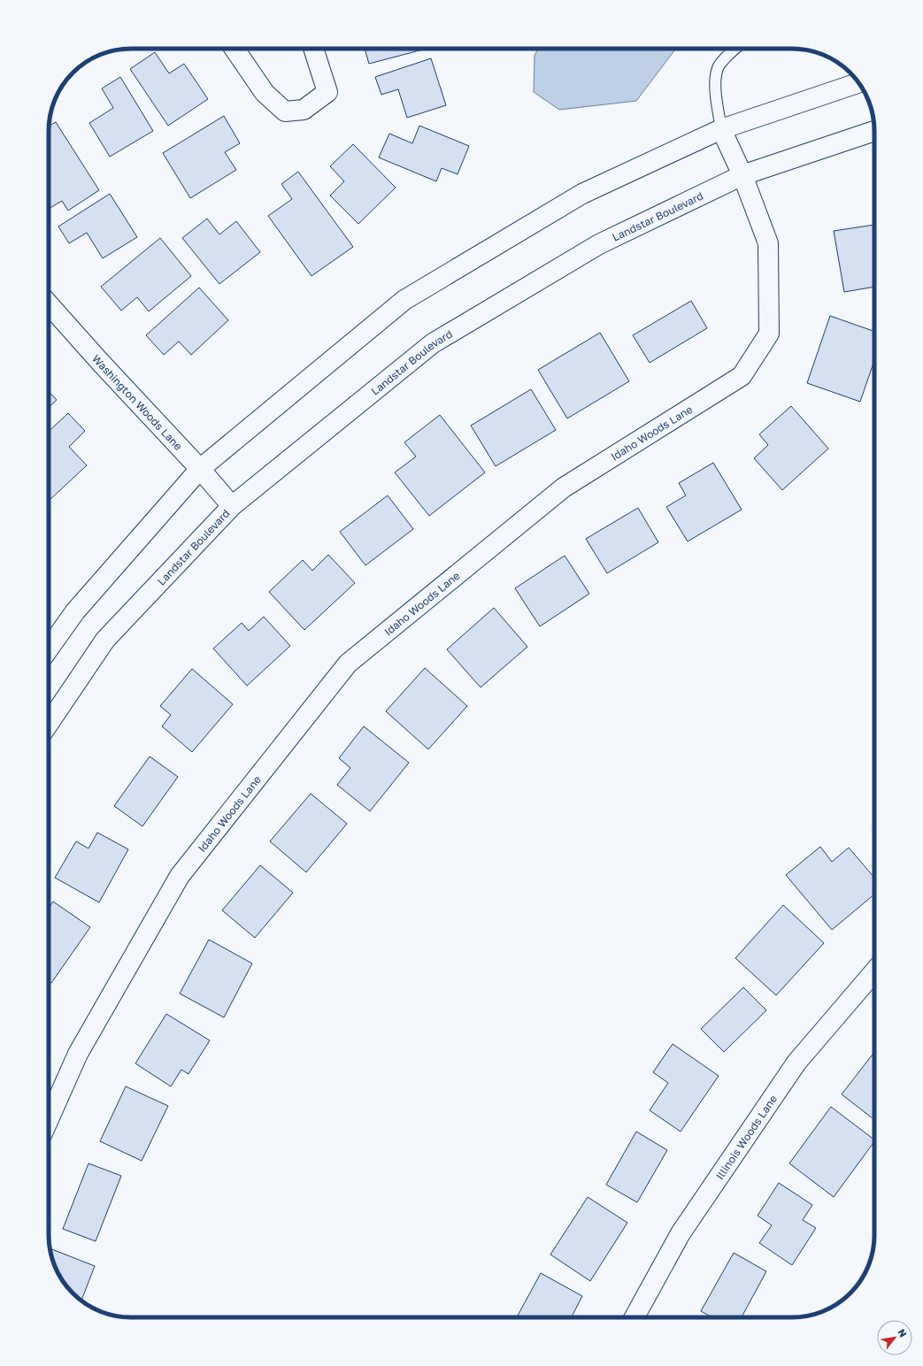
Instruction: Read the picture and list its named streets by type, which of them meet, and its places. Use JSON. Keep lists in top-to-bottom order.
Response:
{
  "streets": {
    "street": [
      "Landstar Boulevard",
      "Washington Woods Lane",
      "Idaho Woods Lane",
      "Illinois Woods Lane"
    ]
  },
  "crossings": [
    ["Landstar Boulevard", "Washington Woods Lane"],
    ["Landstar Boulevard", "Idaho Woods Lane"]
  ],
  "north": "top right"
}
